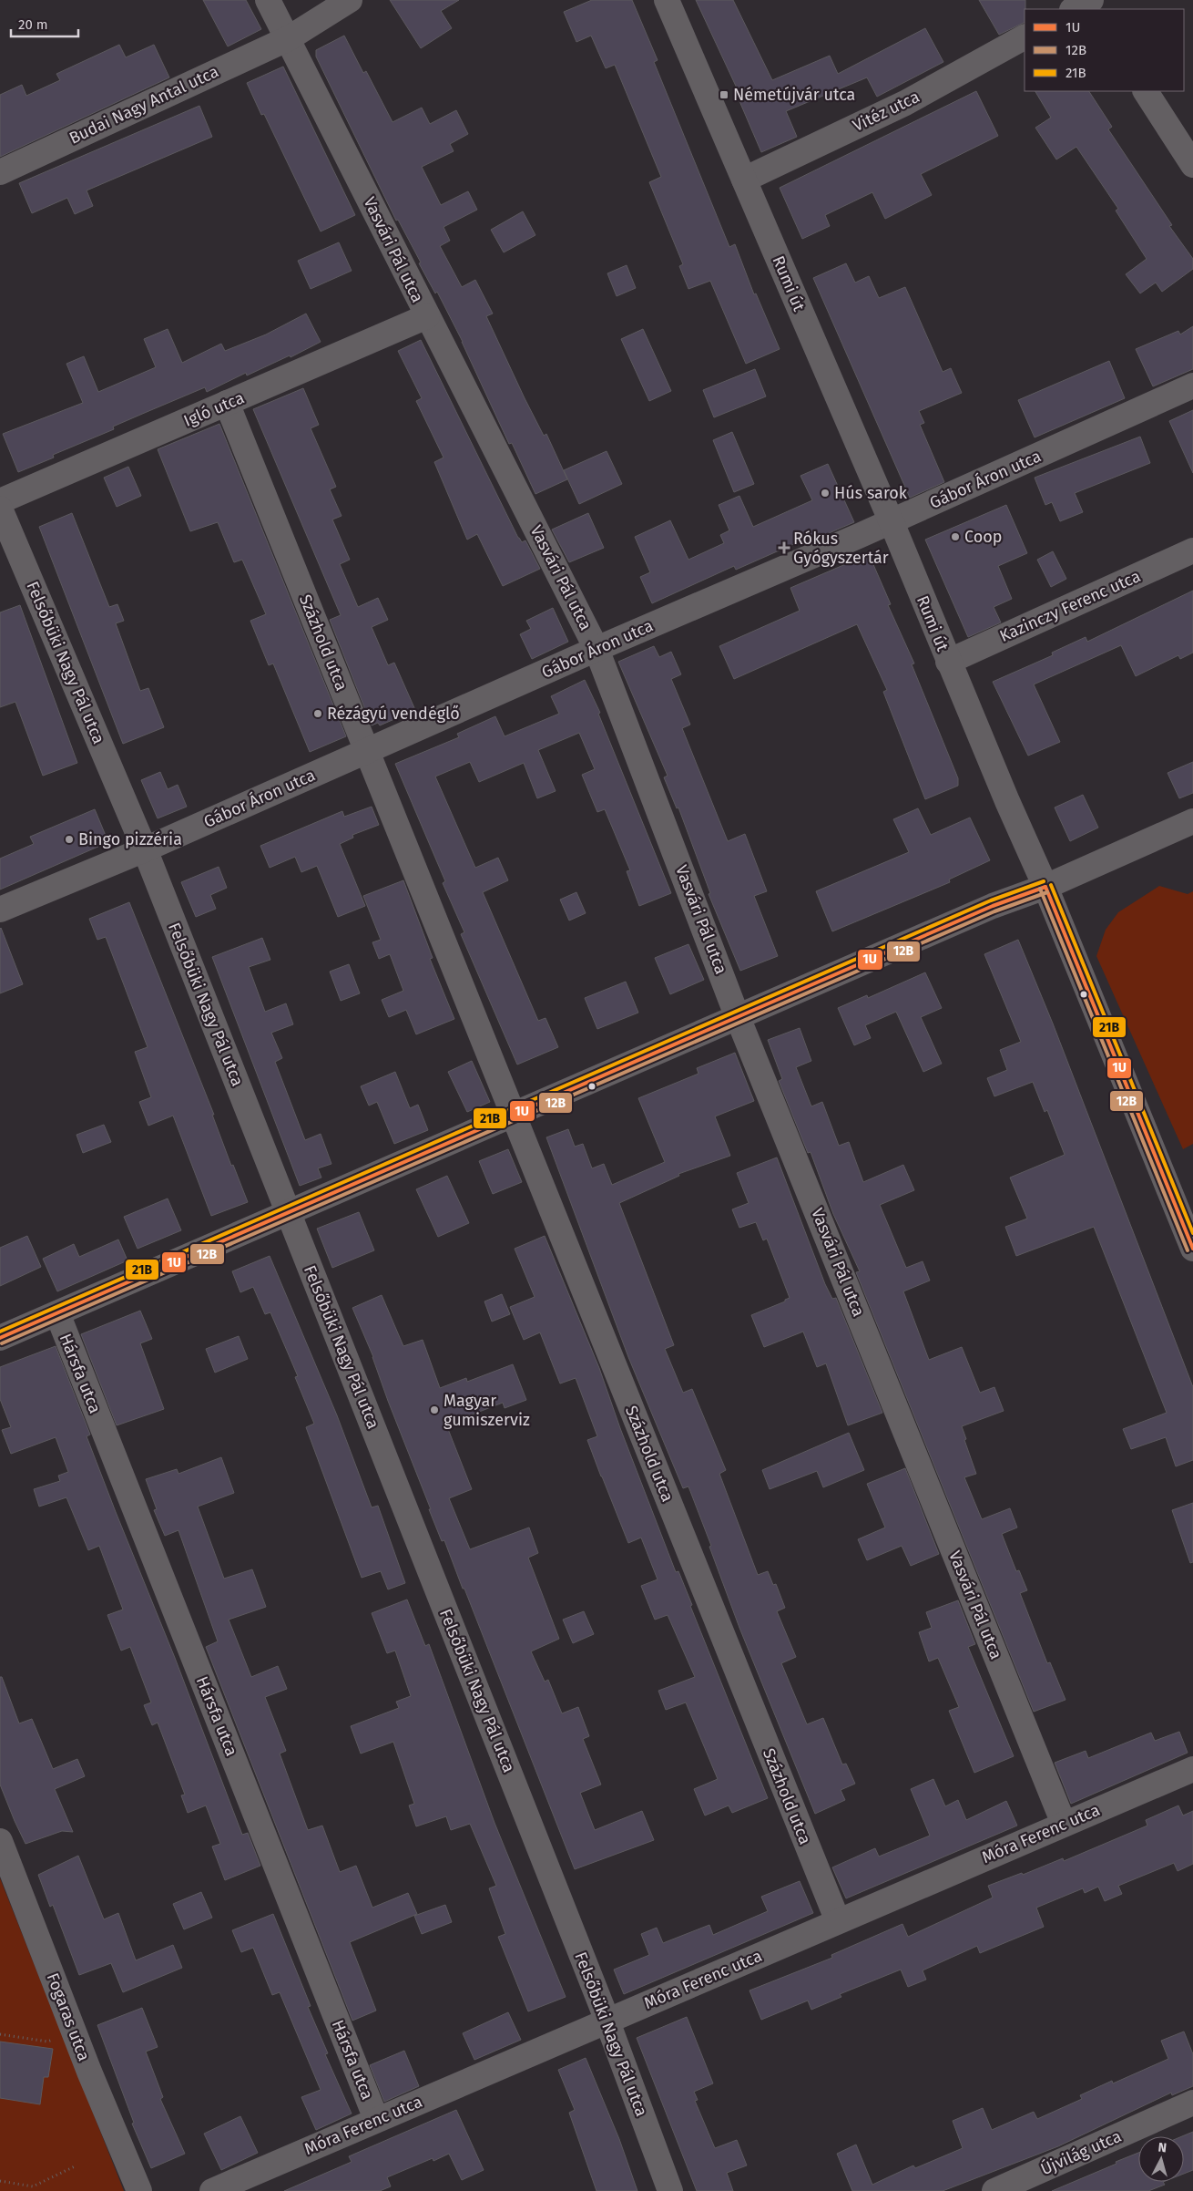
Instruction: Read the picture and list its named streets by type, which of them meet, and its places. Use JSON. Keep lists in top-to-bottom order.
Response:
{
  "streets": {
    "street": [
      "Budai Nagy Antal utca",
      "Vitéz utca",
      "Vasvári Pál utca",
      "Rumi út",
      "Igló utca",
      "Gábor Áron utca",
      "Kazinczy Ferenc utca",
      "Százhold utca",
      "Felsőbüki Nagy Pál utca",
      "Hársfa utca",
      "Móra Ferenc utca",
      "Fogaras utca",
      "Újvilág utca"
    ]
  },
  "crossings": [
    ["Budai Nagy Antal utca", "Vasvári Pál utca"],
    ["Vitéz utca", "Rumi út"],
    ["Vasvári Pál utca", "Igló utca"],
    ["Vasvári Pál utca", "Gábor Áron utca"],
    ["Vasvári Pál utca", "Móra Ferenc utca"],
    ["Rumi út", "Gábor Áron utca"],
    ["Rumi út", "Kazinczy Ferenc utca"],
    ["Igló utca", "Százhold utca"],
    ["Gábor Áron utca", "Százhold utca"],
    ["Gábor Áron utca", "Felsőbüki Nagy Pál utca"],
    ["Százhold utca", "Móra Ferenc utca"],
    ["Felsőbüki Nagy Pál utca", "Móra Ferenc utca"],
    ["Hársfa utca", "Móra Ferenc utca"]
  ],
  "places": {
    "transit": ["Németújvár utca"],
    "other": [
      "Hús sarok",
      "Coop",
      "Rézágyú vendéglő",
      "Bingo pizzéria",
      "Magyar gumiszerviz"
    ],
    "health": ["Rókus Gyógyszertár"]
  },
  "lines": ["transit line 21B", "transit line 1U", "transit line 12B"],
  "legend": ["1U", "12B", "21B"],
  "scale_bar": "20 m",
  "north": "top"
}
